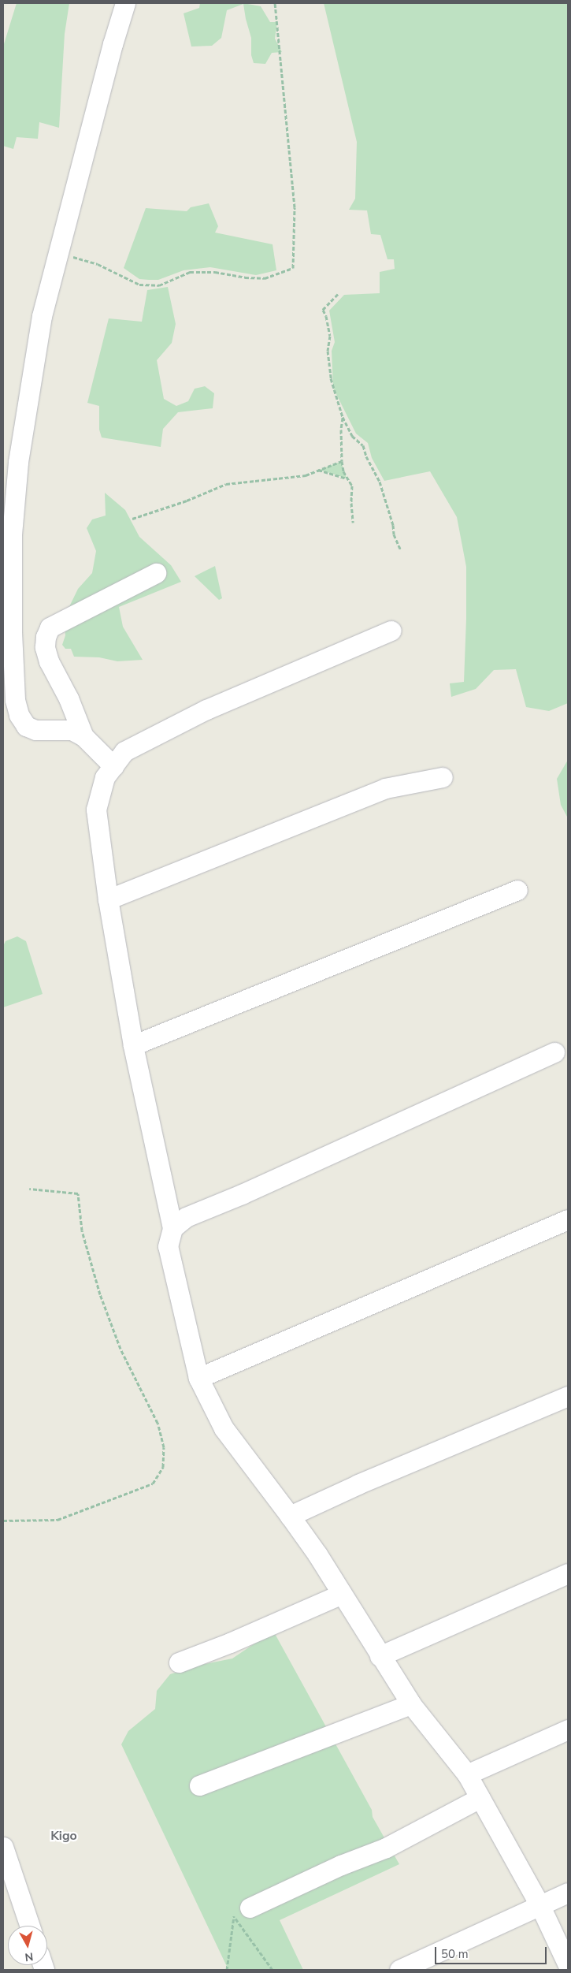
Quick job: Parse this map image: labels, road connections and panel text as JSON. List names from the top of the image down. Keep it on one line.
{"districts":["Kigo"],"scale_bar":"50 m","north":"bottom"}
